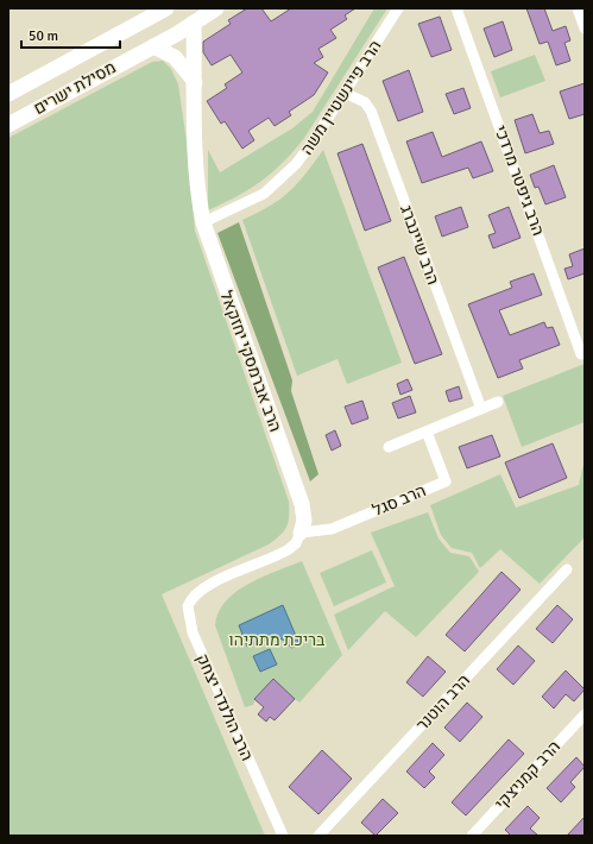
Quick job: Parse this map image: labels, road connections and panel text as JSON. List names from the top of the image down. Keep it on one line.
{"streets":{"street":["מסילת ישרים","הרב פיינשטיין משה","הרב גיפטר מרדכי","הרב שיינברג","הרב אברמסקי יחזקאל","הרב סגל","הרב הוטנר","הרב הולנדר יצחק","הרב קמניצקי"]},"crossings":[["מסילת ישרים","הרב אברמסקי יחזקאל"],["הרב פיינשטיין משה","הרב שיינברג"],["הרב פיינשטיין משה","הרב אברמסקי יחזקאל"],["הרב אברמסקי יחזקאל","הרב סגל"],["הרב אברמסקי יחזקאל","הרב הולנדר יצחק"],["הרב סגל","הרב הולנדר יצחק"]],"parks":["בריכת מתתיהו"],"scale_bar":"50 m"}
